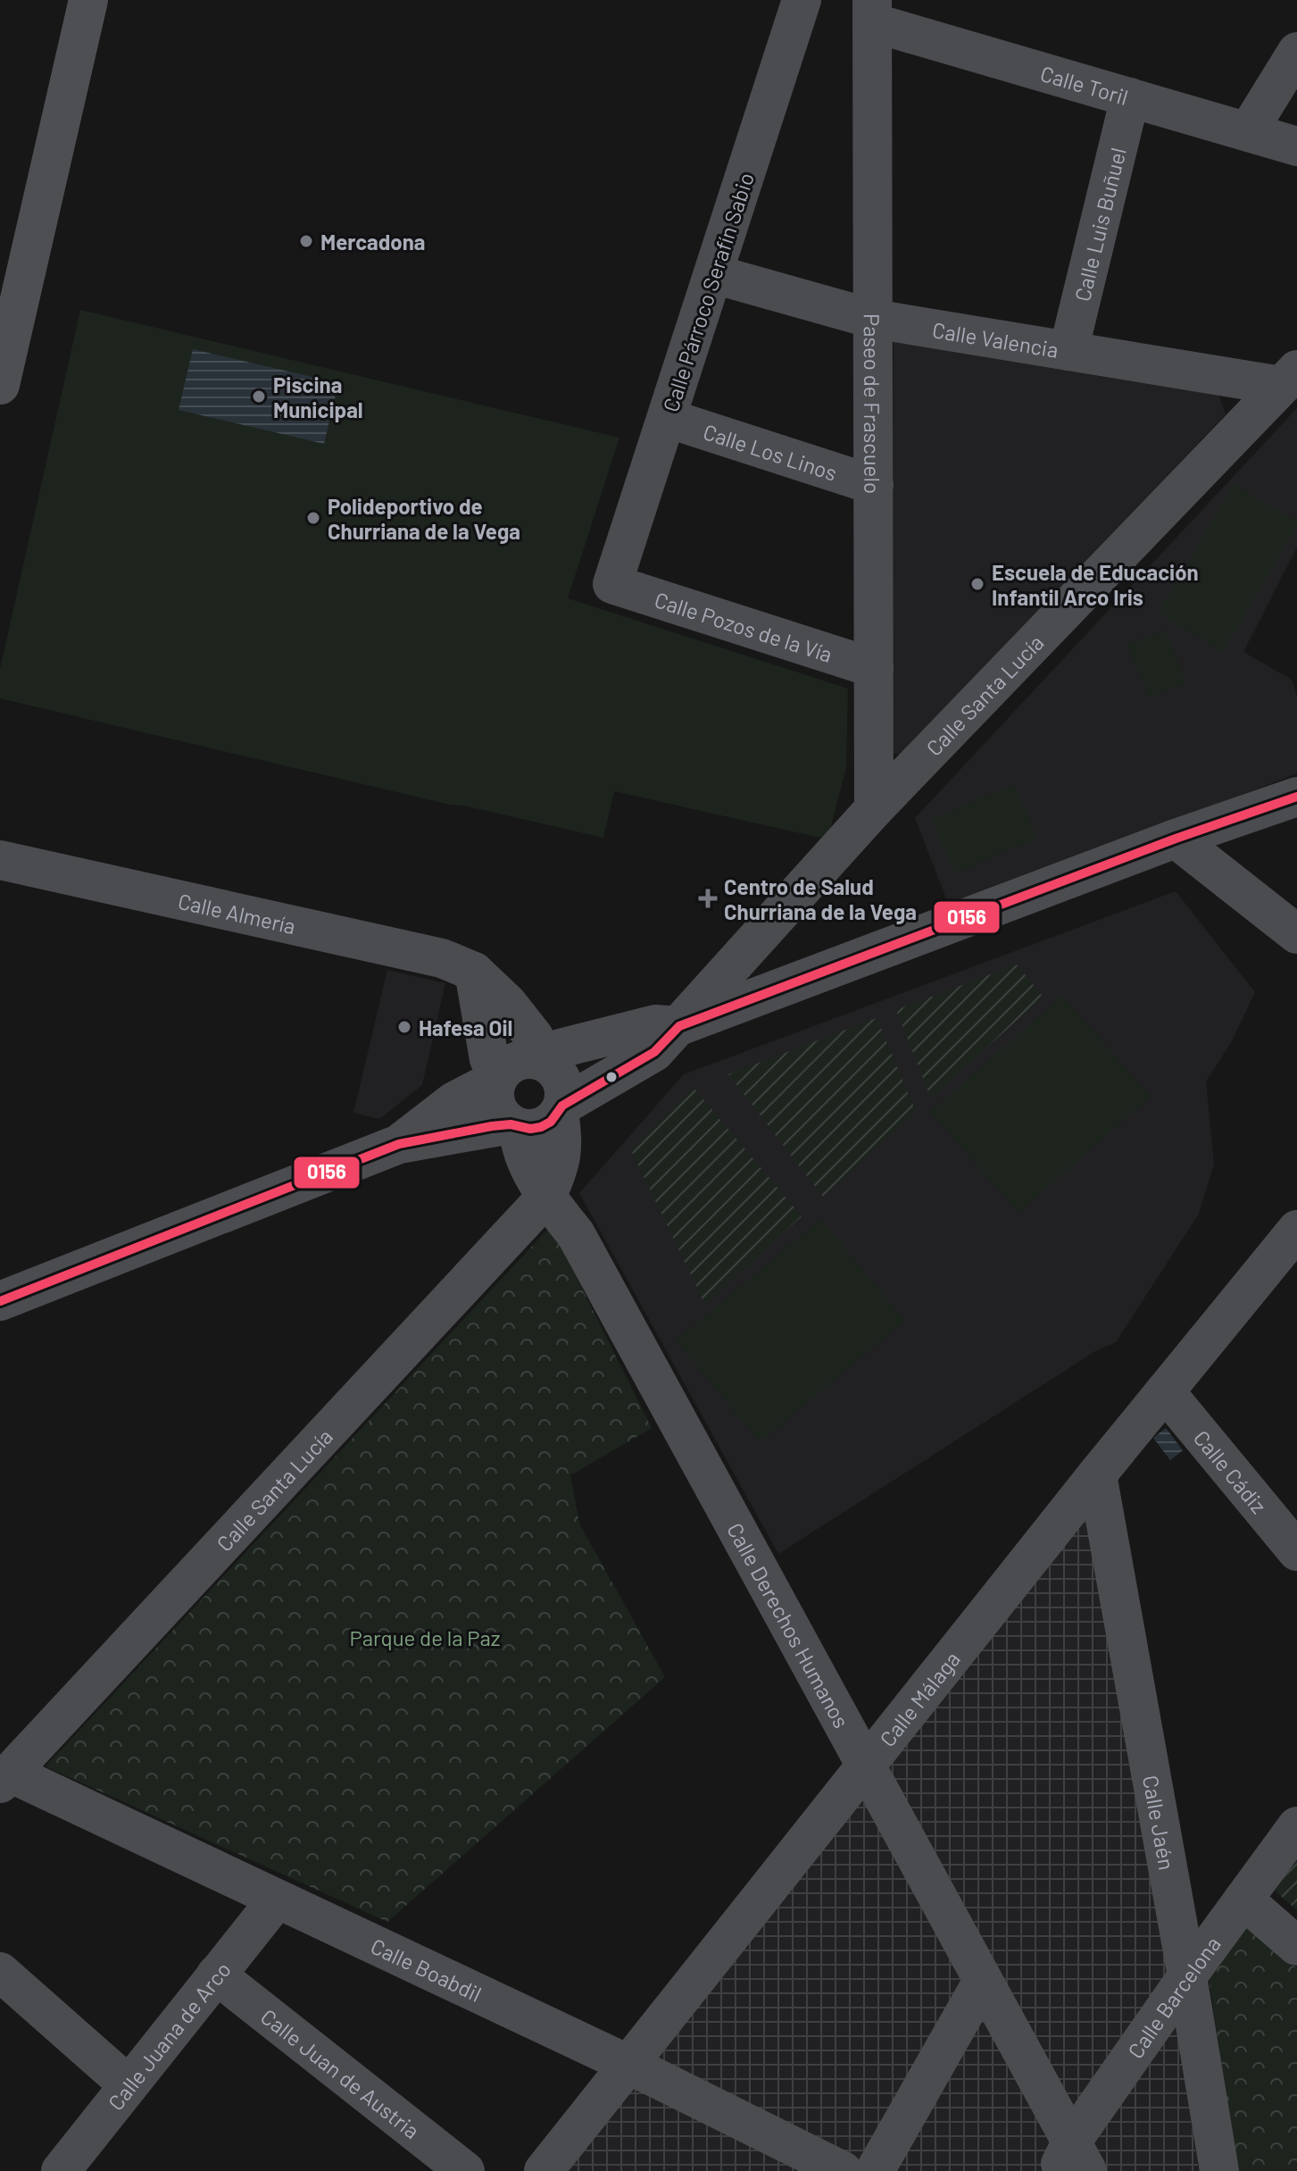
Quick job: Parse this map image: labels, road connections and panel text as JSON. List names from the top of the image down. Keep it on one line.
{"streets":{"street":["Calle Toril","Calle Luis Buñuel","Calle Párroco Serafín Sabio","Calle Valencia","Paseo de Frascuelo","Calle Los Linos","Calle Pozos de la Vía","Calle Santa Lucía","Calle Almería","Calle Cádiz","Calle Derechos Humanos","Calle Málaga","Calle Jaén","Calle Boabdil","Calle Barcelona","Calle Juana de Arco","Calle Juan de Austria"]},"crossings":[["Calle Toril","Calle Luis Buñuel"],["Calle Toril","Paseo de Frascuelo"],["Calle Luis Buñuel","Calle Valencia"],["Calle Párroco Serafín Sabio","Calle Valencia"],["Calle Párroco Serafín Sabio","Calle Los Linos"],["Calle Párroco Serafín Sabio","Calle Pozos de la Vía"],["Calle Valencia","Paseo de Frascuelo"],["Calle Valencia","Calle Santa Lucía"],["Paseo de Frascuelo","Calle Los Linos"],["Paseo de Frascuelo","Calle Pozos de la Vía"],["Paseo de Frascuelo","Calle Santa Lucía"],["Calle Santa Lucía","Calle Almería"],["Calle Santa Lucía","Calle Derechos Humanos"],["Calle Santa Lucía","Calle Boabdil"],["Calle Almería","Calle Derechos Humanos"],["Calle Cádiz","Calle Málaga"],["Calle Derechos Humanos","Calle Málaga"],["Calle Derechos Humanos","Calle Barcelona"],["Calle Málaga","Calle Jaén"],["Calle Málaga","Calle Boabdil"],["Calle Jaén","Calle Barcelona"],["Calle Boabdil","Calle Juana de Arco"],["Calle Juana de Arco","Calle Juan de Austria"]],"parks":["Parque de la Paz"],"places":{"other":["Mercadona","Piscina Municipal","Polideportivo de Churriana de la Vega","Escuela de Educación Infantil Arco Iris","Hafesa Oil"],"health":["Centro de Salud Churriana de la Vega"]},"lines":["transit line 0156"]}
